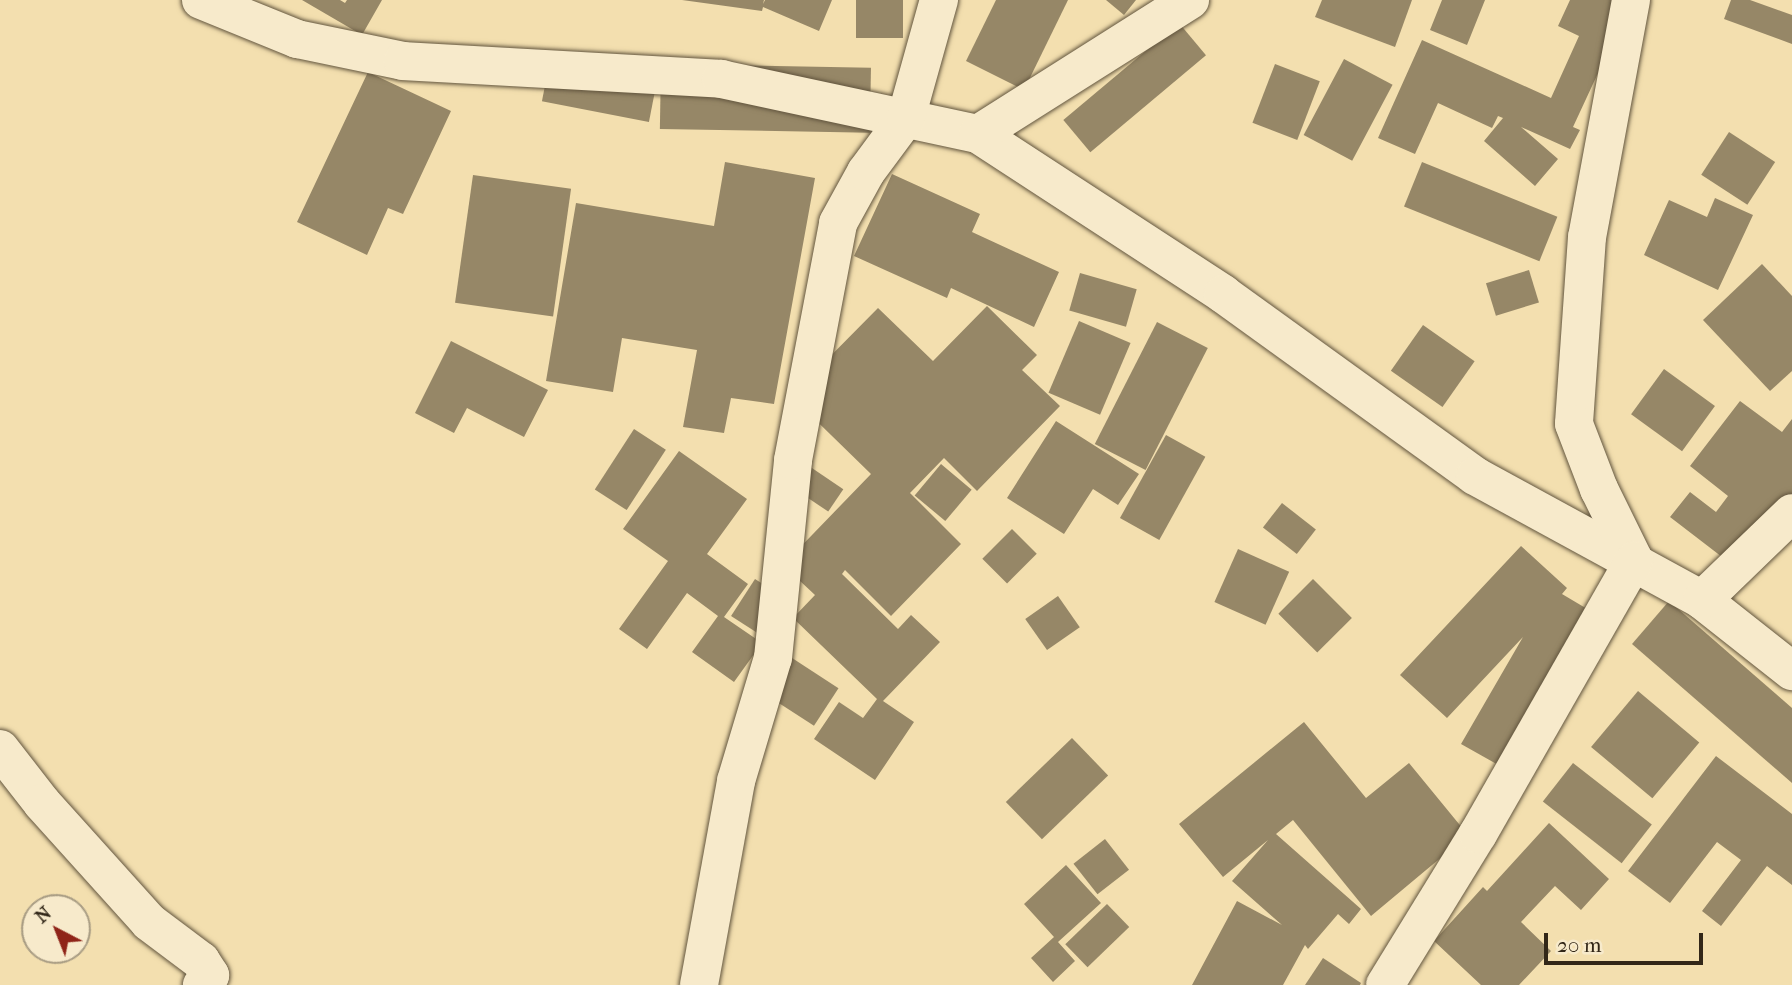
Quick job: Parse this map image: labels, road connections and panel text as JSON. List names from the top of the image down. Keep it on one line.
{"scale_bar":"20 m","north":"top left"}
